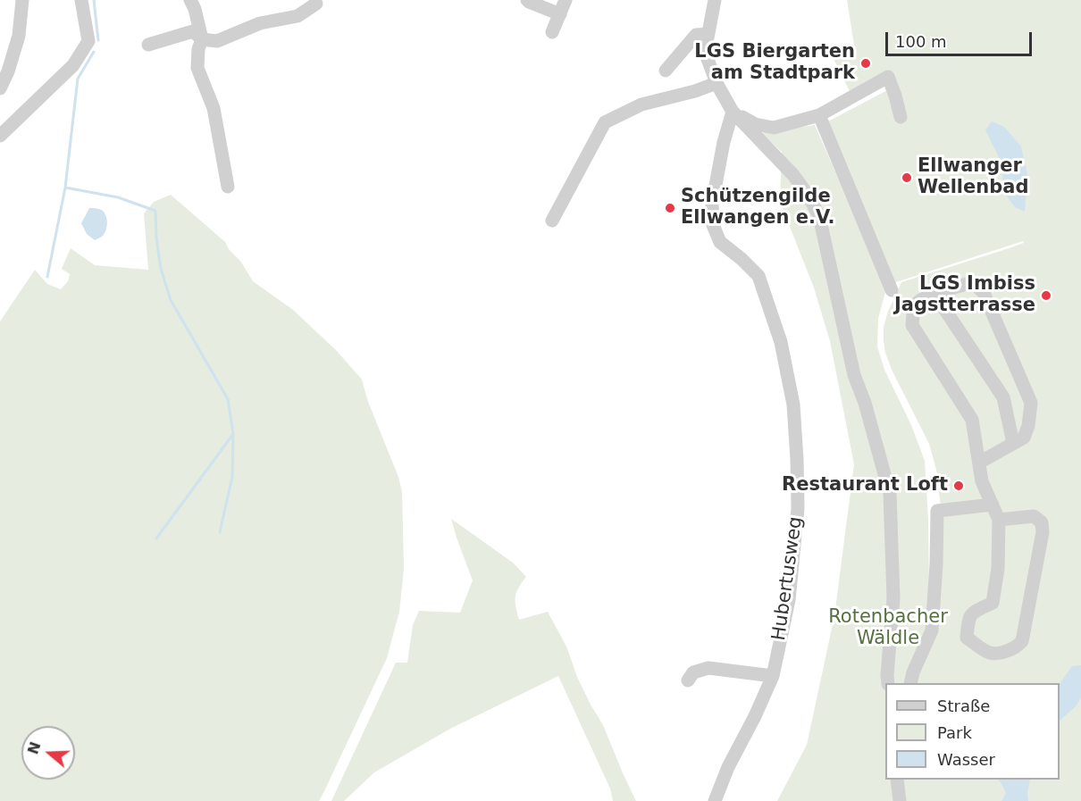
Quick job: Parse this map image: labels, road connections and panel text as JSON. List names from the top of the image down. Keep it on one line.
{"streets":{"street":["Hubertusweg"]},"parks":["Rotenbacher Wäldle"],"places":["LGS Biergarten am Stadtpark","Ellwanger Wellenbad","Schützengilde Ellwangen e.V.","LGS Imbiss Jagstterrasse","Restaurant Loft"],"legend":["Straße","Park","Wasser"],"scale_bar":"100 m","north":"left"}
